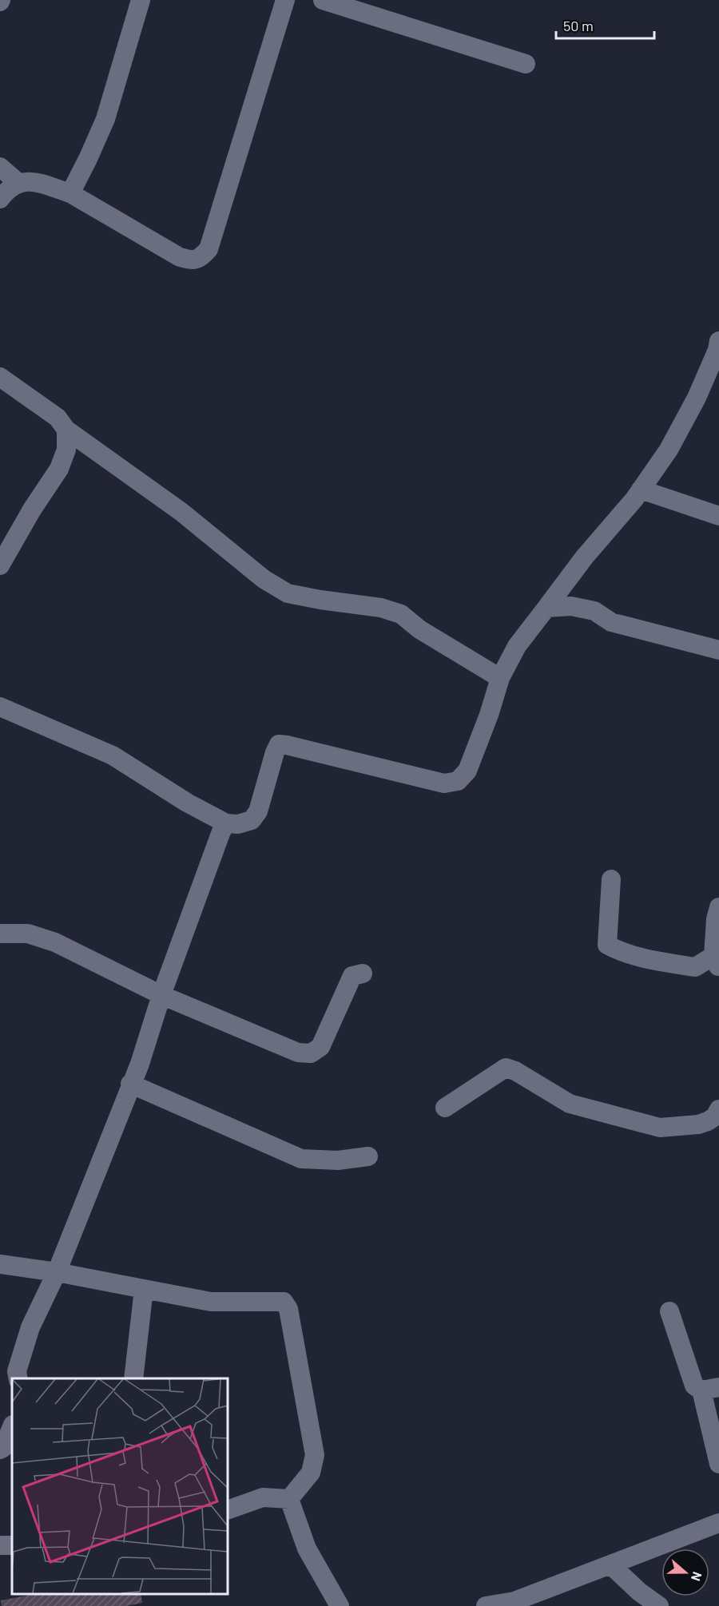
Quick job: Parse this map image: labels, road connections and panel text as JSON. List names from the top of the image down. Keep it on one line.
{"scale_bar":"50 m","north":"right"}
